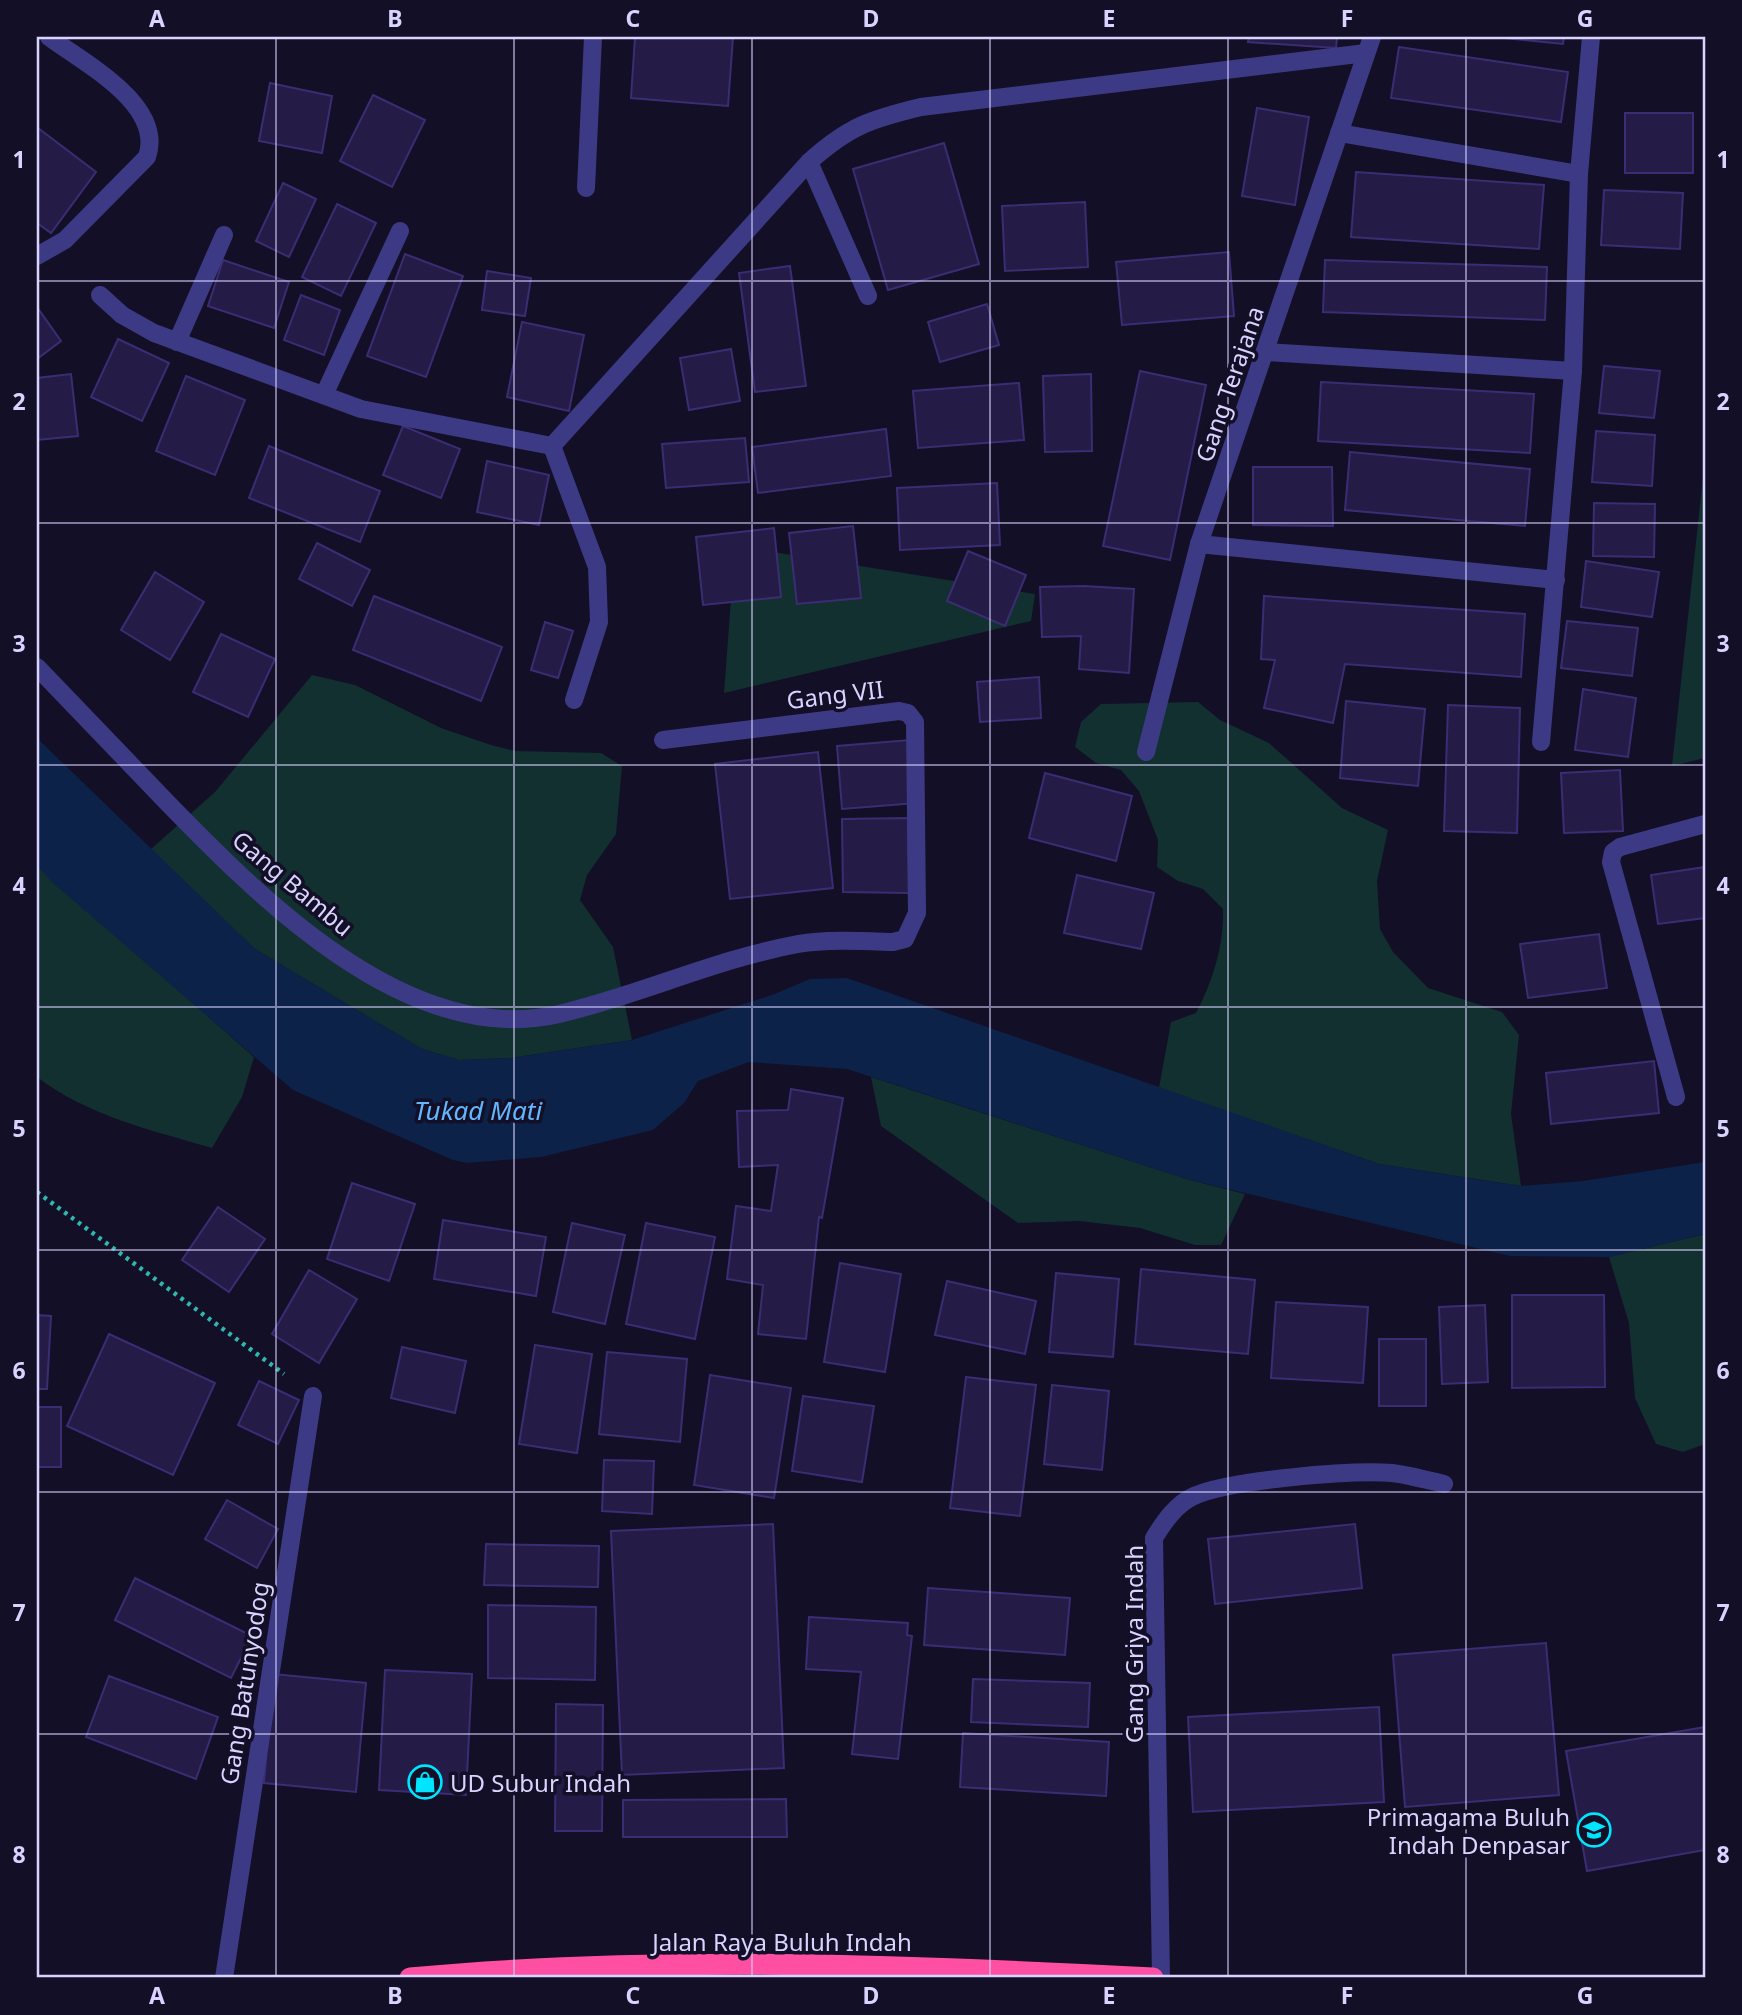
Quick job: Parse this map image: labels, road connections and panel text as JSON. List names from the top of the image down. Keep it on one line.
{"streets":{"highway":["Jalan Raya Buluh Indah"],"street":["Gang Terajana","Gang VII","Gang Bambu","Gang Griya Indah","Gang Batunyodog"]},"crossings":[["Gang VII","Gang Bambu"]],"water":["Tukad Mati"],"places":{"shop":["UD Subur Indah"],"school or university":["Primagama Buluh Indah Denpasar"]},"grid":{"columns":["A","B","C","D","E","F","G"],"rows":["1","2","3","4","5","6","7","8"]}}
